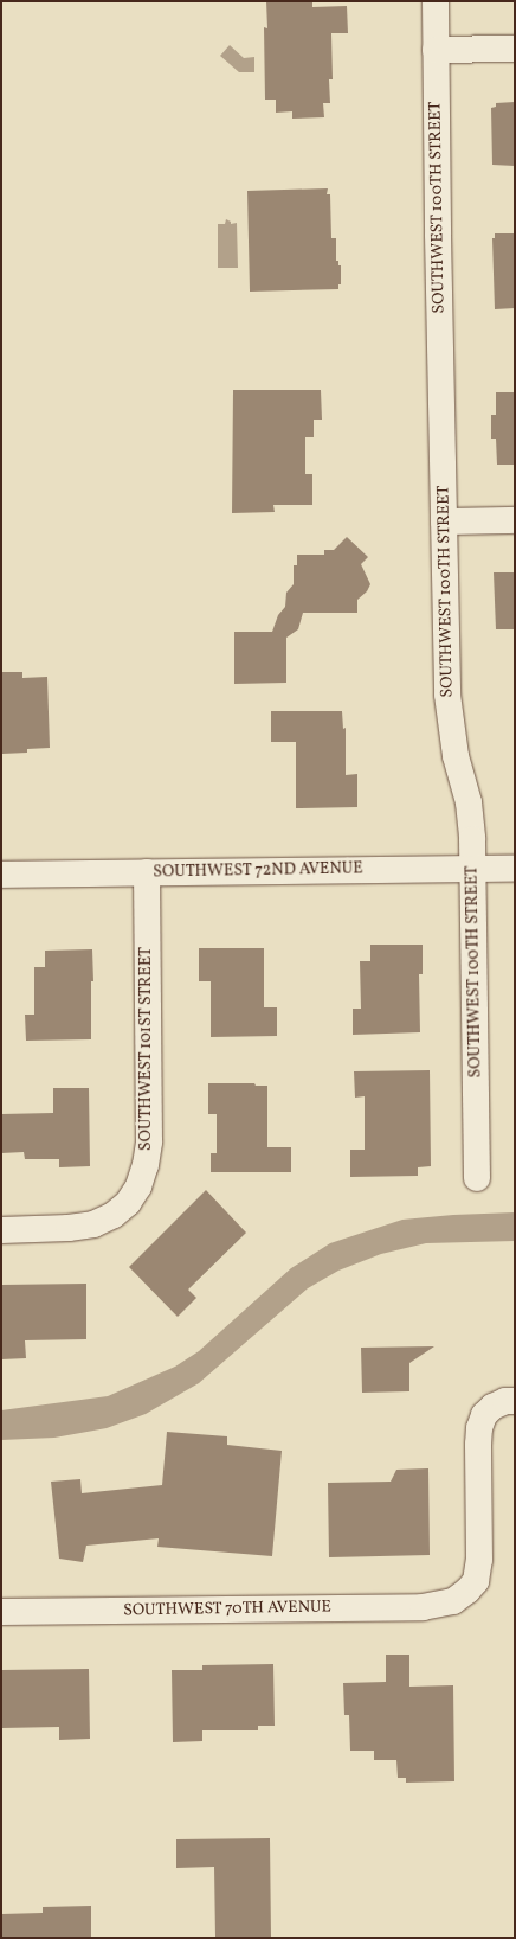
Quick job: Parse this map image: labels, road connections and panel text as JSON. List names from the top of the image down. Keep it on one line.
{"streets":{"street":["SOUTHWEST 100TH STREET","SOUTHWEST 72ND AVENUE","SOUTHWEST 101ST STREET","SOUTHWEST 70TH AVENUE"]},"crossings":[["SOUTHWEST 100TH STREET","SOUTHWEST 72ND AVENUE"],["SOUTHWEST 72ND AVENUE","SOUTHWEST 101ST STREET"]]}
